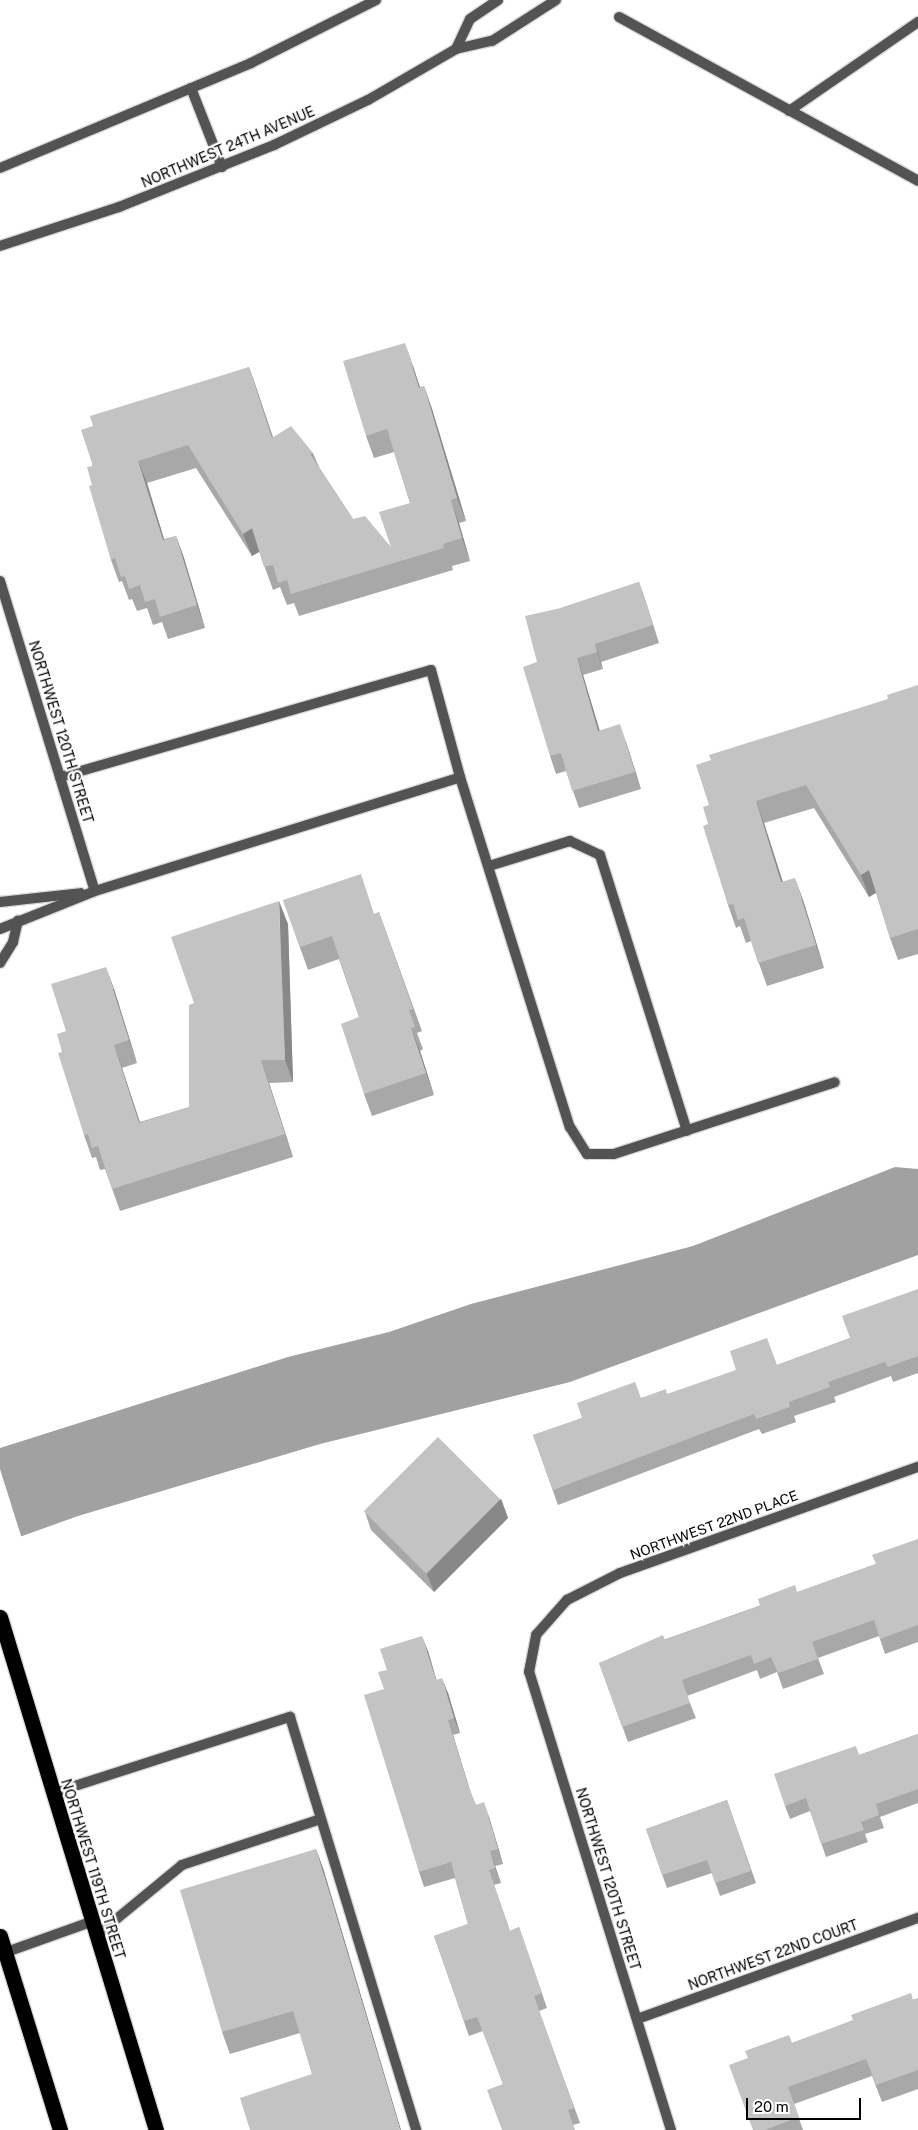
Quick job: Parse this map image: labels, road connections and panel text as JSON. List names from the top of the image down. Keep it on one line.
{"streets":{"highway":["NORTHWEST 119TH STREET"],"street":["NORTHWEST 24TH AVENUE","NORTHWEST 120TH STREET","NORTHWEST 22ND PLACE","NORTHWEST 22ND COURT"]},"crossings":[["NORTHWEST 120TH STREET","NORTHWEST 22ND PLACE"],["NORTHWEST 120TH STREET","NORTHWEST 22ND COURT"]],"scale_bar":"20 m"}
